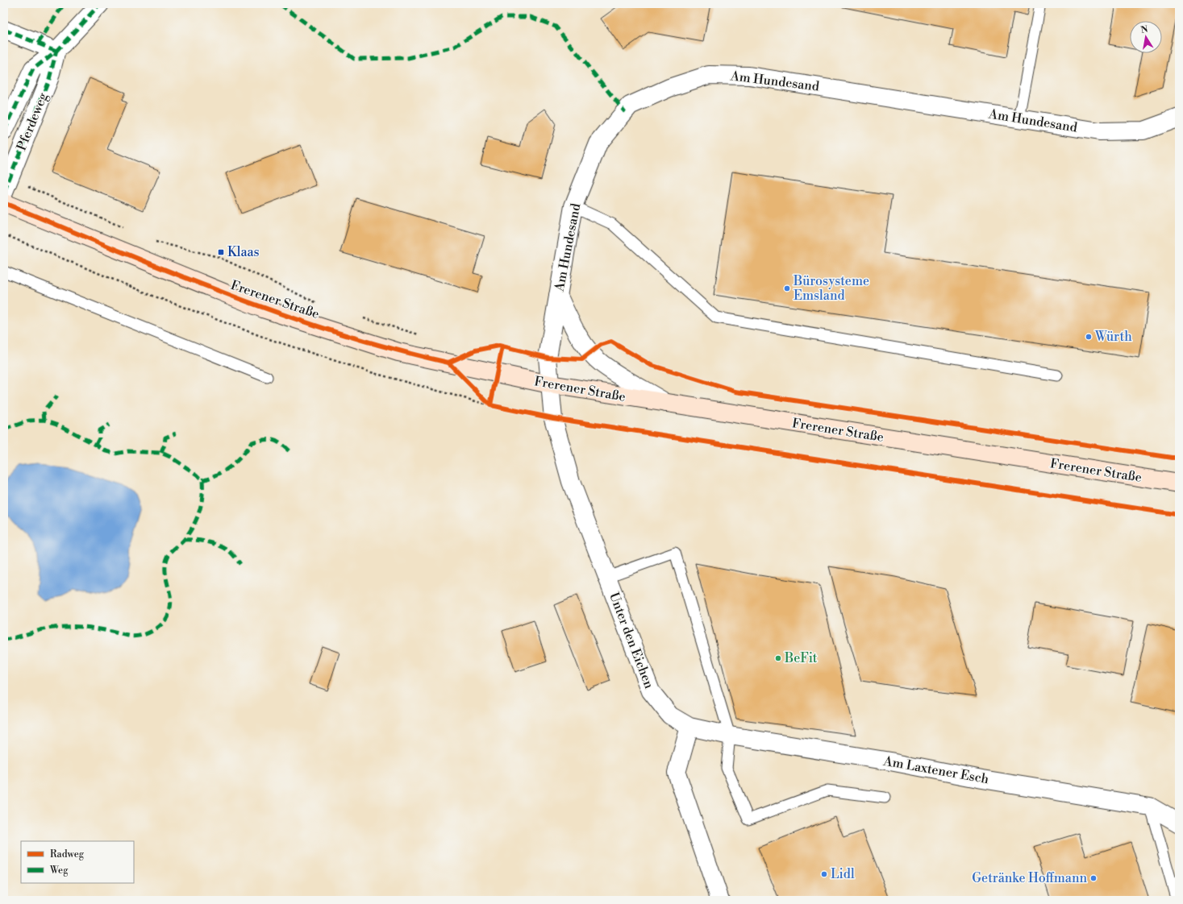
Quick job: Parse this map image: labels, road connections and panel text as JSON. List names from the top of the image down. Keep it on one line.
{"streets":{"main road":["Frerener Straße"],"street":["Am Hundesand","Pferdeweg","Unter den Eichen","Am Laxtener Esch"]},"crossings":[["Am Hundesand","Frerener Straße"],["Am Hundesand","Unter den Eichen"],["Frerener Straße","Unter den Eichen"],["Unter den Eichen","Am Laxtener Esch"]],"places":{"transit":["Klaas"],"other":["Bürosysteme Emsland","Würth","BeFit","Lidl","Getränke Hoffmann"]},"legend":["Radweg","Weg"],"north":"top"}
